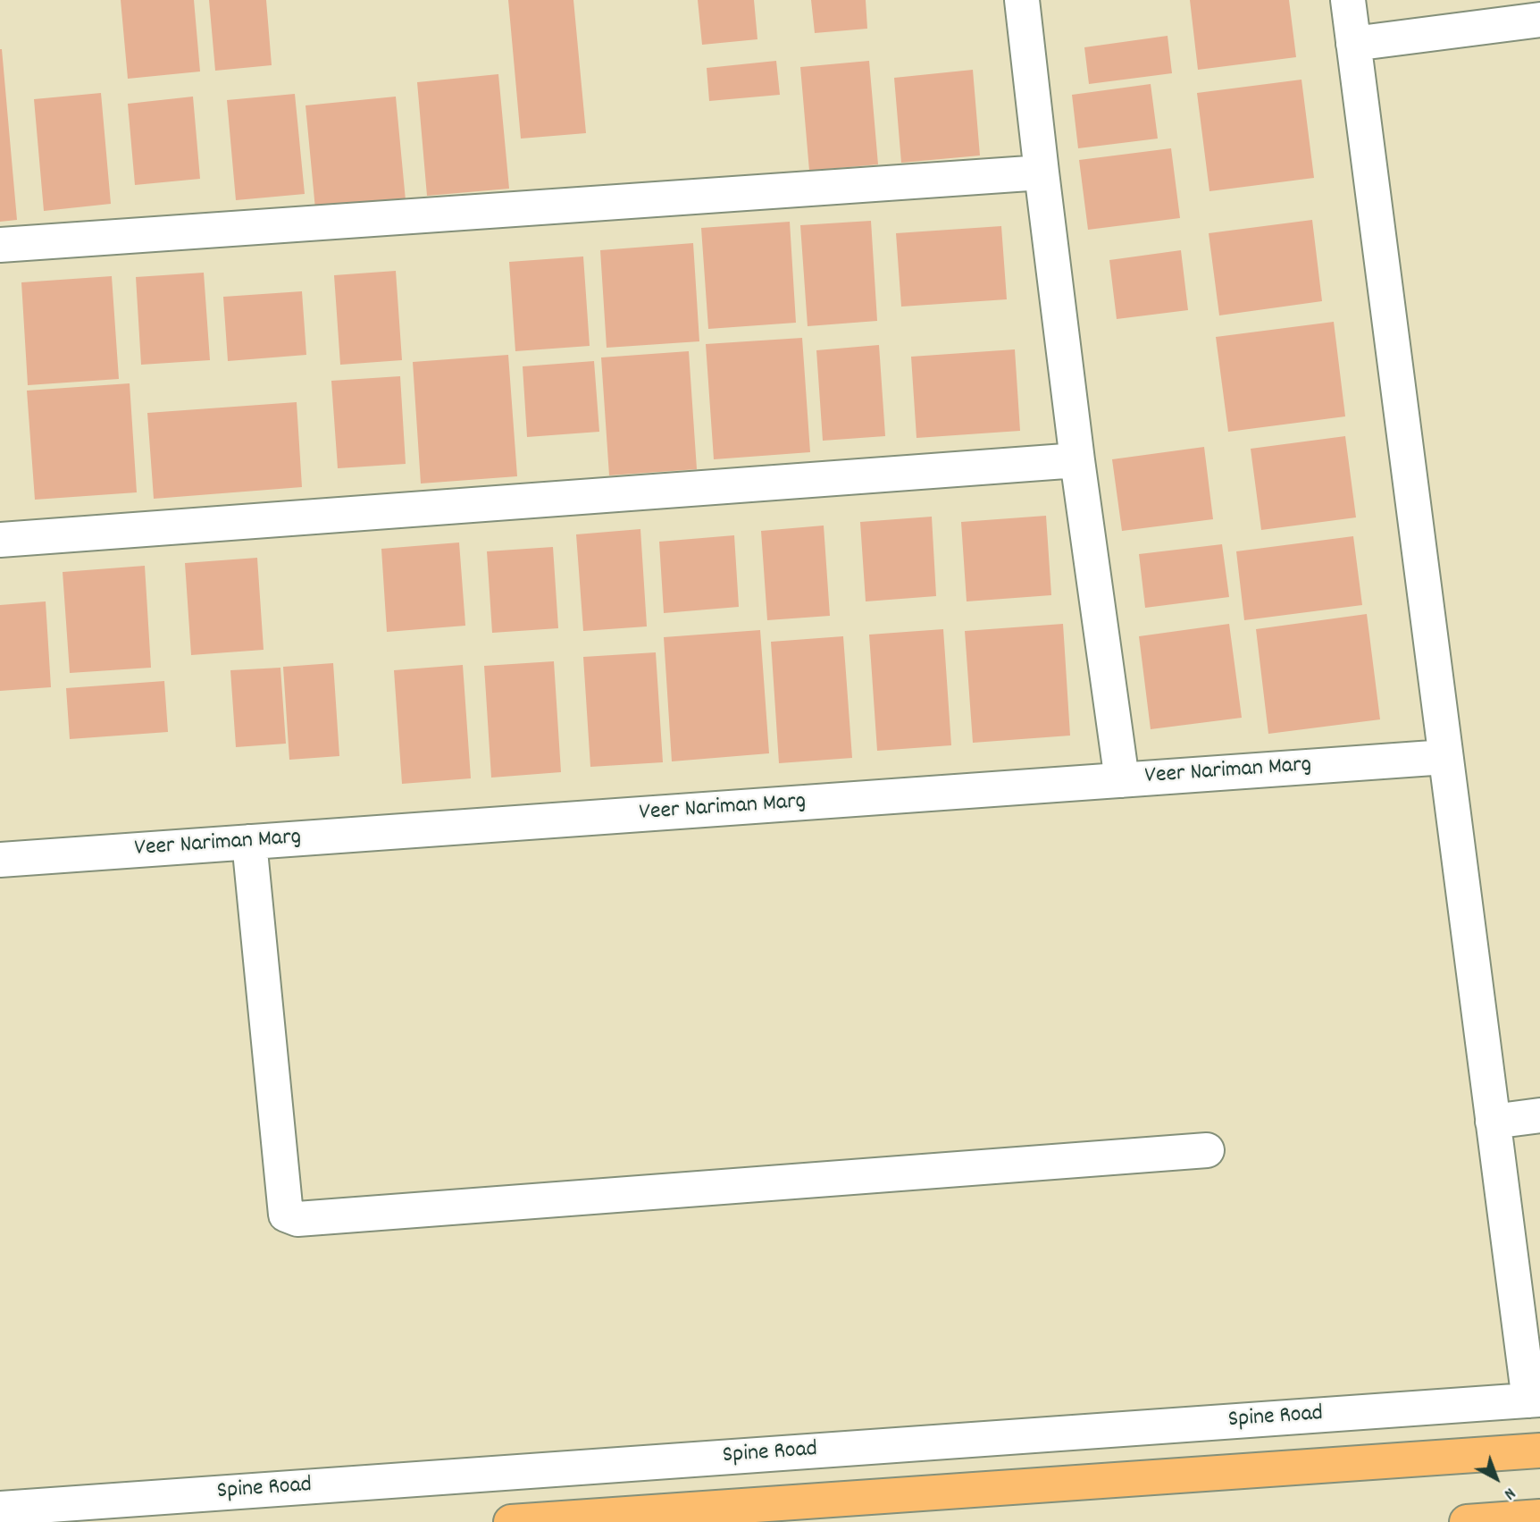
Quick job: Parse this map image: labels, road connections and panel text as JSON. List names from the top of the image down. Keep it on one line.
{"streets":{"street":["Veer Nariman Marg","Spine Road"]},"north":"bottom right"}
